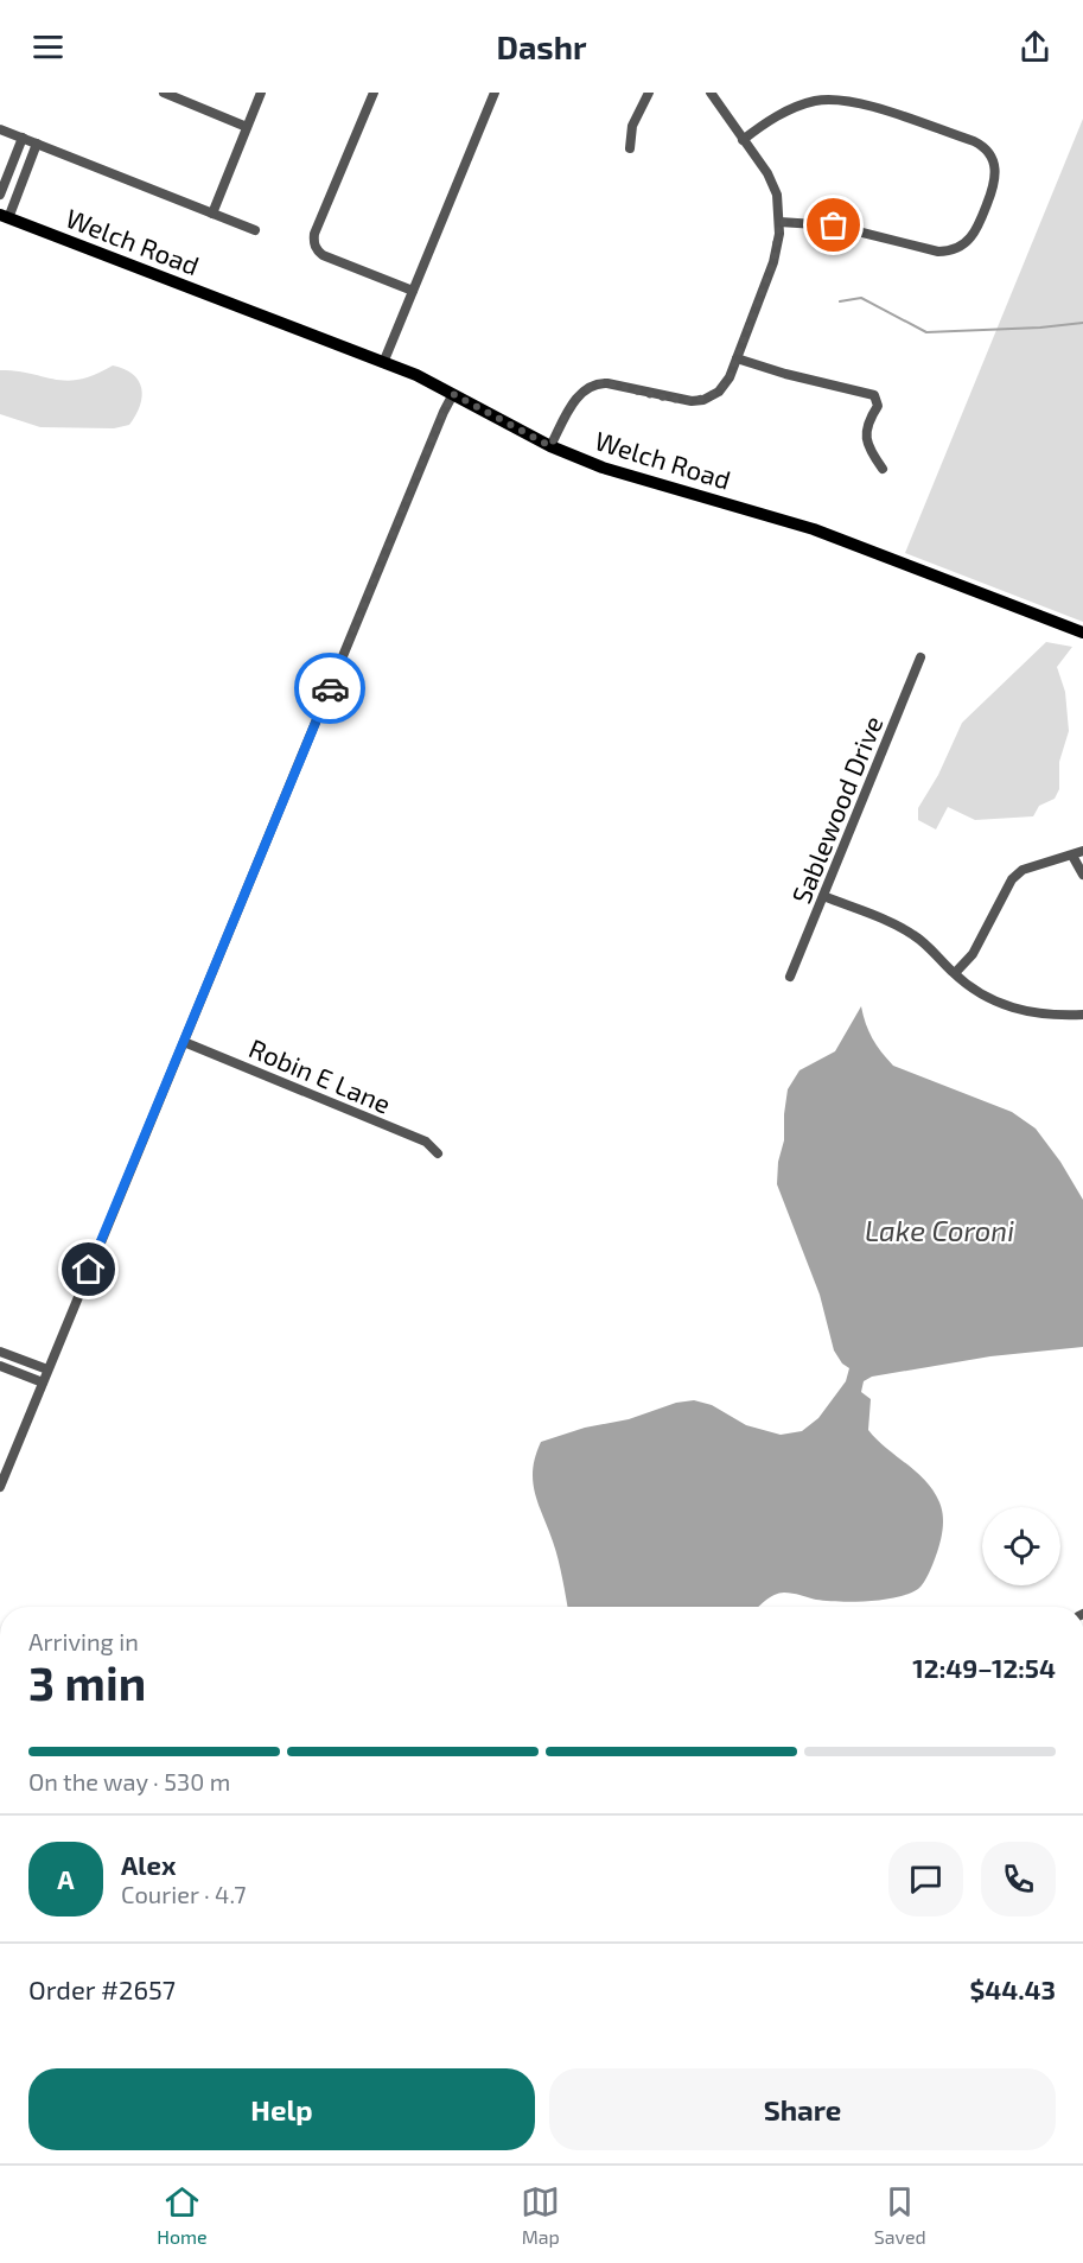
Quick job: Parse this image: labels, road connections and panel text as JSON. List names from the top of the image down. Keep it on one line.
{"streets":{"main road":["Welch Road"],"street":["Sablewood Drive","Robin E Lane"]},"water":["Lake Coroni"],"page":{"header":"Dashr","heading":["3 min","Arriving in","12:49–12:54"],"panel":["Alex","Courier · 4.7","Order #2657","$44.43"],"bar":"On the way · 530 m","round":"A","buttons":["Help","Share"],"tabs":["Home","Map","Saved"]}}
